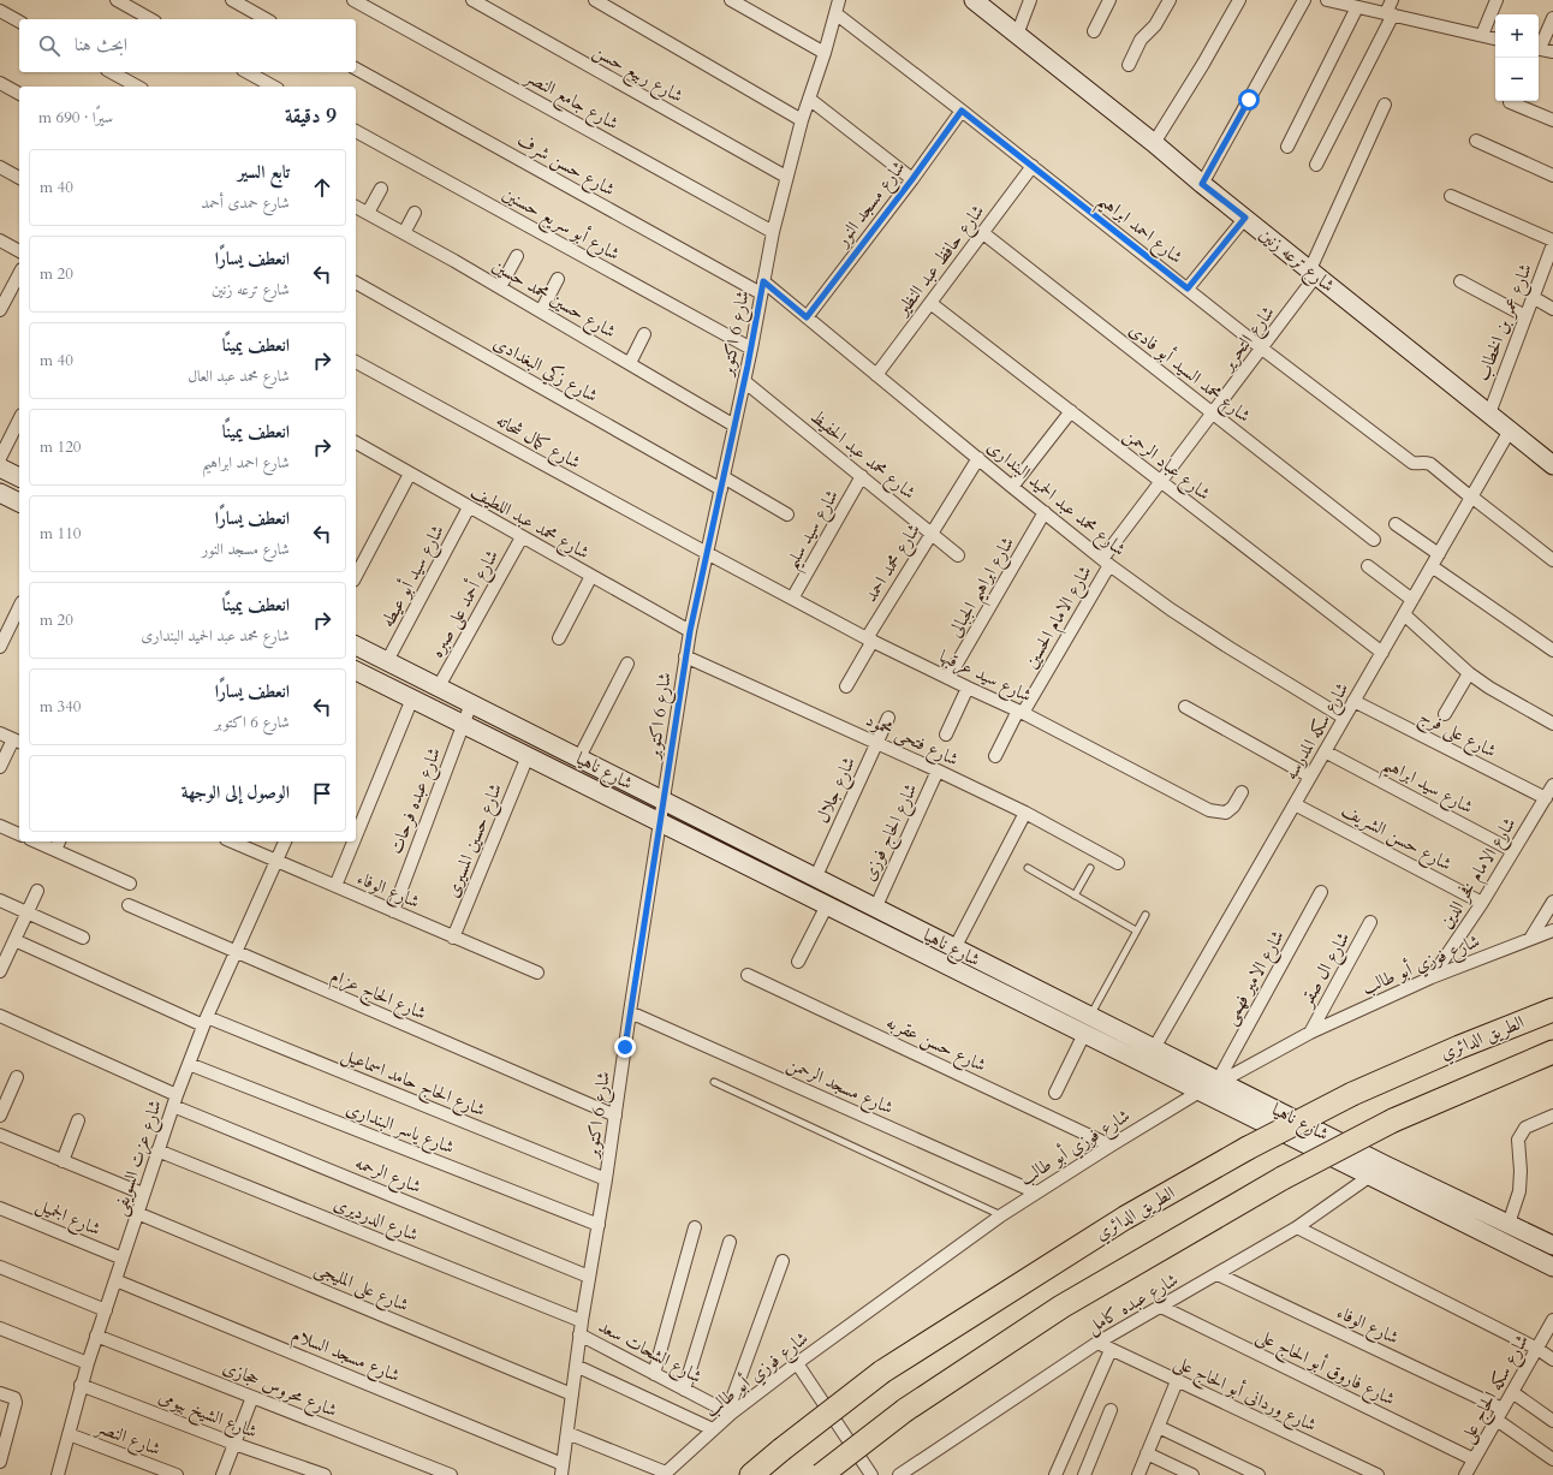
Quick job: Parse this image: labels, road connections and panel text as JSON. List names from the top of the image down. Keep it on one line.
{"streets":{"highway":["الطريق الدائري"],"main road":["شارع ترعه زنين","شارع ناهيا"],"street":["شارع ربيع حسن","شارع جامع النصر","شارع حسن شرف","شارع مسجد النور","شارع أبو سريع حسنين","شارع احمد ابراهيم","شارع حافظ عبد النظير","شارع حسين محمد حسين","شارع عمر بن الخطاب","شارع 6 اكتوبر","شارع التحرير","شارع زكي البغدادى","شارع محمد السيد أبو فادى","شارع كمال شحاته","شارع محمد عبد الحفيظ","شارع عباد الرحمن","شارع محمد عبد الحميد البندارى","شارع محمد عبد اللطيف","شارع سيد سليم","شارع محمد احمد","شارع سيد أبو عيطه","شارع ابراهيم الجبالى","شارع أحمد على صبره","شارع الامام الحسين","شارع سيد عرقبها","شارع سكه المدرسه","شارع على فرج","شارع فتحى محمود","شارع سيد ابراهيم","شارع جلال","شارع عبده فرحات","شارع الحاج فوزى","شارع حسن الشريف","شارع حسين المسيرى","شارع الامام فخر الدين","شارع الوفاء","شارع فوزي أبو طالب","شارع ال صقر","شارع الامير فهمى","شارع الحاج عزام","شارع حسن عقربه","شارع الحاج حامد اسماعيل","شارع مسجد الرحمن","شارع ياسر البندارى","شارع عزت السويفى","شارع الرحمه","شارع الجميل","شارع الدرديرى","شارع على المليجى","شارع عبده كامل","شارع الشحات سعد","شارع مسجد السلام","شارع فاروق أبو الحاج على","شارع محروس حجازى","شارع سكه الحاج على","شارع وردانى أبو الحاج على","شارع الشيخ بيومى","شارع النصر"]},"crossings":[["شارع ربيع حسن","شارع 6 اكتوبر"],["شارع جامع النصر","شارع 6 اكتوبر"],["شارع حسن شرف","شارع 6 اكتوبر"],["شارع حسن شرف","شارع محمد عبد الحميد البندارى"],["شارع مسجد النور","شارع احمد ابراهيم"],["شارع مسجد النور","شارع محمد عبد الحميد البندارى"],["شارع أبو سريع حسنين","شارع 6 اكتوبر"],["شارع احمد ابراهيم","شارع حافظ عبد النظير"],["شارع احمد ابراهيم","شارع 6 اكتوبر"],["شارع احمد ابراهيم","شارع التحرير"],["شارع احمد ابراهيم","شارع سكه المدرسه"],["شارع حافظ عبد النظير","شارع محمد السيد أبو فادى"],["شارع حافظ عبد النظير","شارع عباد الرحمن"],["شارع حافظ عبد النظير","شارع محمد عبد الحميد البندارى"],["شارع ترعه زنين","شارع عمر بن الخطاب"],["شارع ترعه زنين","شارع التحرير"],["شارع ترعه زنين","شارع سكه المدرسه"],["شارع حسين محمد حسين","شارع 6 اكتوبر"],["شارع 6 اكتوبر","شارع زكي البغدادى"],["شارع 6 اكتوبر","شارع كمال شحاته"],["شارع 6 اكتوبر","شارع محمد عبد الحفيظ"],["شارع 6 اكتوبر","شارع محمد عبد الحميد البندارى"],["شارع 6 اكتوبر","شارع محمد عبد اللطيف"],["شارع 6 اكتوبر","شارع سيد عرقبها"],["شارع 6 اكتوبر","شارع فتحى محمود"],["شارع 6 اكتوبر","شارع ناهيا"],["شارع 6 اكتوبر","شارع الحاج عزام"],["شارع 6 اكتوبر","شارع الحاج حامد اسماعيل"],["شارع 6 اكتوبر","شارع مسجد الرحمن"],["شارع 6 اكتوبر","شارع ياسر البندارى"],["شارع 6 اكتوبر","شارع الرحمه"],["شارع 6 اكتوبر","شارع الدرديرى"],["شارع 6 اكتوبر","شارع على المليجى"],["شارع 6 اكتوبر","شارع الشحات سعد"],["شارع 6 اكتوبر","شارع مسجد السلام"],["شارع التحرير","شارع محمد السيد أبو فادى"],["شارع التحرير","شارع عباد الرحمن"],["شارع التحرير","شارع محمد عبد الحميد البندارى"],["شارع التحرير","شارع الامام الحسين"],["شارع كمال شحاته","شارع سيد عرقبها"],["شارع محمد عبد الحفيظ","شارع سيد سليم"],["شارع محمد عبد الحفيظ","شارع محمد احمد"],["شارع عباد الرحمن","شارع سكه المدرسه"],["شارع محمد عبد الحميد البندارى","شارع محمد احمد"],["شارع محمد عبد الحميد البندارى","شارع ابراهيم الجبالى"],["شارع محمد عبد الحميد البندارى","شارع الامام الحسين"],["شارع محمد عبد الحميد البندارى","شارع سكه المدرسه"],["شارع محمد عبد اللطيف","شارع سيد أبو عيطه"],["شارع محمد عبد اللطيف","شارع أحمد على صبره"],["شارع سيد سليم","شارع سيد عرقبها"],["شارع محمد احمد","شارع سيد عرقبها"],["شارع سيد أبو عيطه","شارع ناهيا"],["شارع ابراهيم الجبالى","شارع سيد عرقبها"],["شارع أحمد على صبره","شارع ناهيا"],["شارع الامام الحسين","شارع سيد عرقبها"],["شارع سكه المدرسه","شارع على فرج"],["شارع سكه المدرسه","شارع ناهيا"],["شارع سكه المدرسه","شارع سيد ابراهيم"],["شارع سكه المدرسه","شارع حسن الشريف"],["شارع على فرج","شارع الامام فخر الدين"],["شارع فتحى محمود","شارع جلال"],["شارع فتحى محمود","شارع الحاج فوزى"],["شارع ناهيا","شارع جلال"],["شارع ناهيا","شارع عبده فرحات"],["شارع ناهيا","شارع الحاج فوزى"],["شارع ناهيا","شارع حسين المسيرى"],["شارع ناهيا","شارع فوزي أبو طالب"],["شارع ناهيا","شارع الامير فهمى"],["شارع ناهيا","شارع عبده كامل"],["شارع سيد ابراهيم","شارع الامام فخر الدين"],["شارع عبده فرحات","شارع الوفاء"],["شارع حسن الشريف","شارع الامام فخر الدين"],["شارع حسين المسيرى","شارع الوفاء"],["شارع الامام فخر الدين","شارع فوزي أبو طالب"],["شارع الوفاء","شارع عزت السويفى"],["شارع الوفاء","شارع عبده كامل"],["شارع الوفاء","شارع سكه الحاج على"],["شارع فوزي أبو طالب","شارع ال صقر"],["شارع فوزي أبو طالب","شارع الامير فهمى"],["شارع فوزي أبو طالب","شارع حسن عقربه"],["شارع فوزي أبو طالب","شارع مسجد الرحمن"],["شارع فوزي أبو طالب","شارع الشحات سعد"],["شارع الحاج عزام","شارع عزت السويفى"],["شارع الحاج حامد اسماعيل","شارع عزت السويفى"],["شارع ياسر البندارى","شارع عزت السويفى"],["شارع عزت السويفى","شارع الرحمه"],["شارع عزت السويفى","شارع الجميل"],["شارع عزت السويفى","شارع الدرديرى"],["شارع عزت السويفى","شارع على المليجى"],["شارع عزت السويفى","شارع مسجد السلام"],["شارع عزت السويفى","شارع محروس حجازى"],["شارع عزت السويفى","شارع الشيخ بيومى"],["شارع عزت السويفى","شارع النصر"],["شارع عبده كامل","شارع فاروق أبو الحاج على"],["شارع عبده كامل","شارع وردانى أبو الحاج على"],["شارع فاروق أبو الحاج على","شارع سكه الحاج على"]],"page":{"map_buttons":["+","−"],"search":"ابحث هنا","heading":["9 دقيقة","سيرًا · 690 m"],"list":[["تابع السير","شارع حمدى أحمد","40 m"],["انعطف يسارًا","شارع ترعه زنين","20 m"],["انعطف يمينًا","شارع محمد عبد العال","40 m"],["انعطف يمينًا","شارع احمد ابراهيم","120 m"],["انعطف يسارًا","شارع مسجد النور","110 m"],["انعطف يمينًا","شارع محمد عبد الحميد البندارى","20 m"],["انعطف يسارًا","شارع 6 اكتوبر","340 m"],"الوصول إلى الوجهة"]}}
